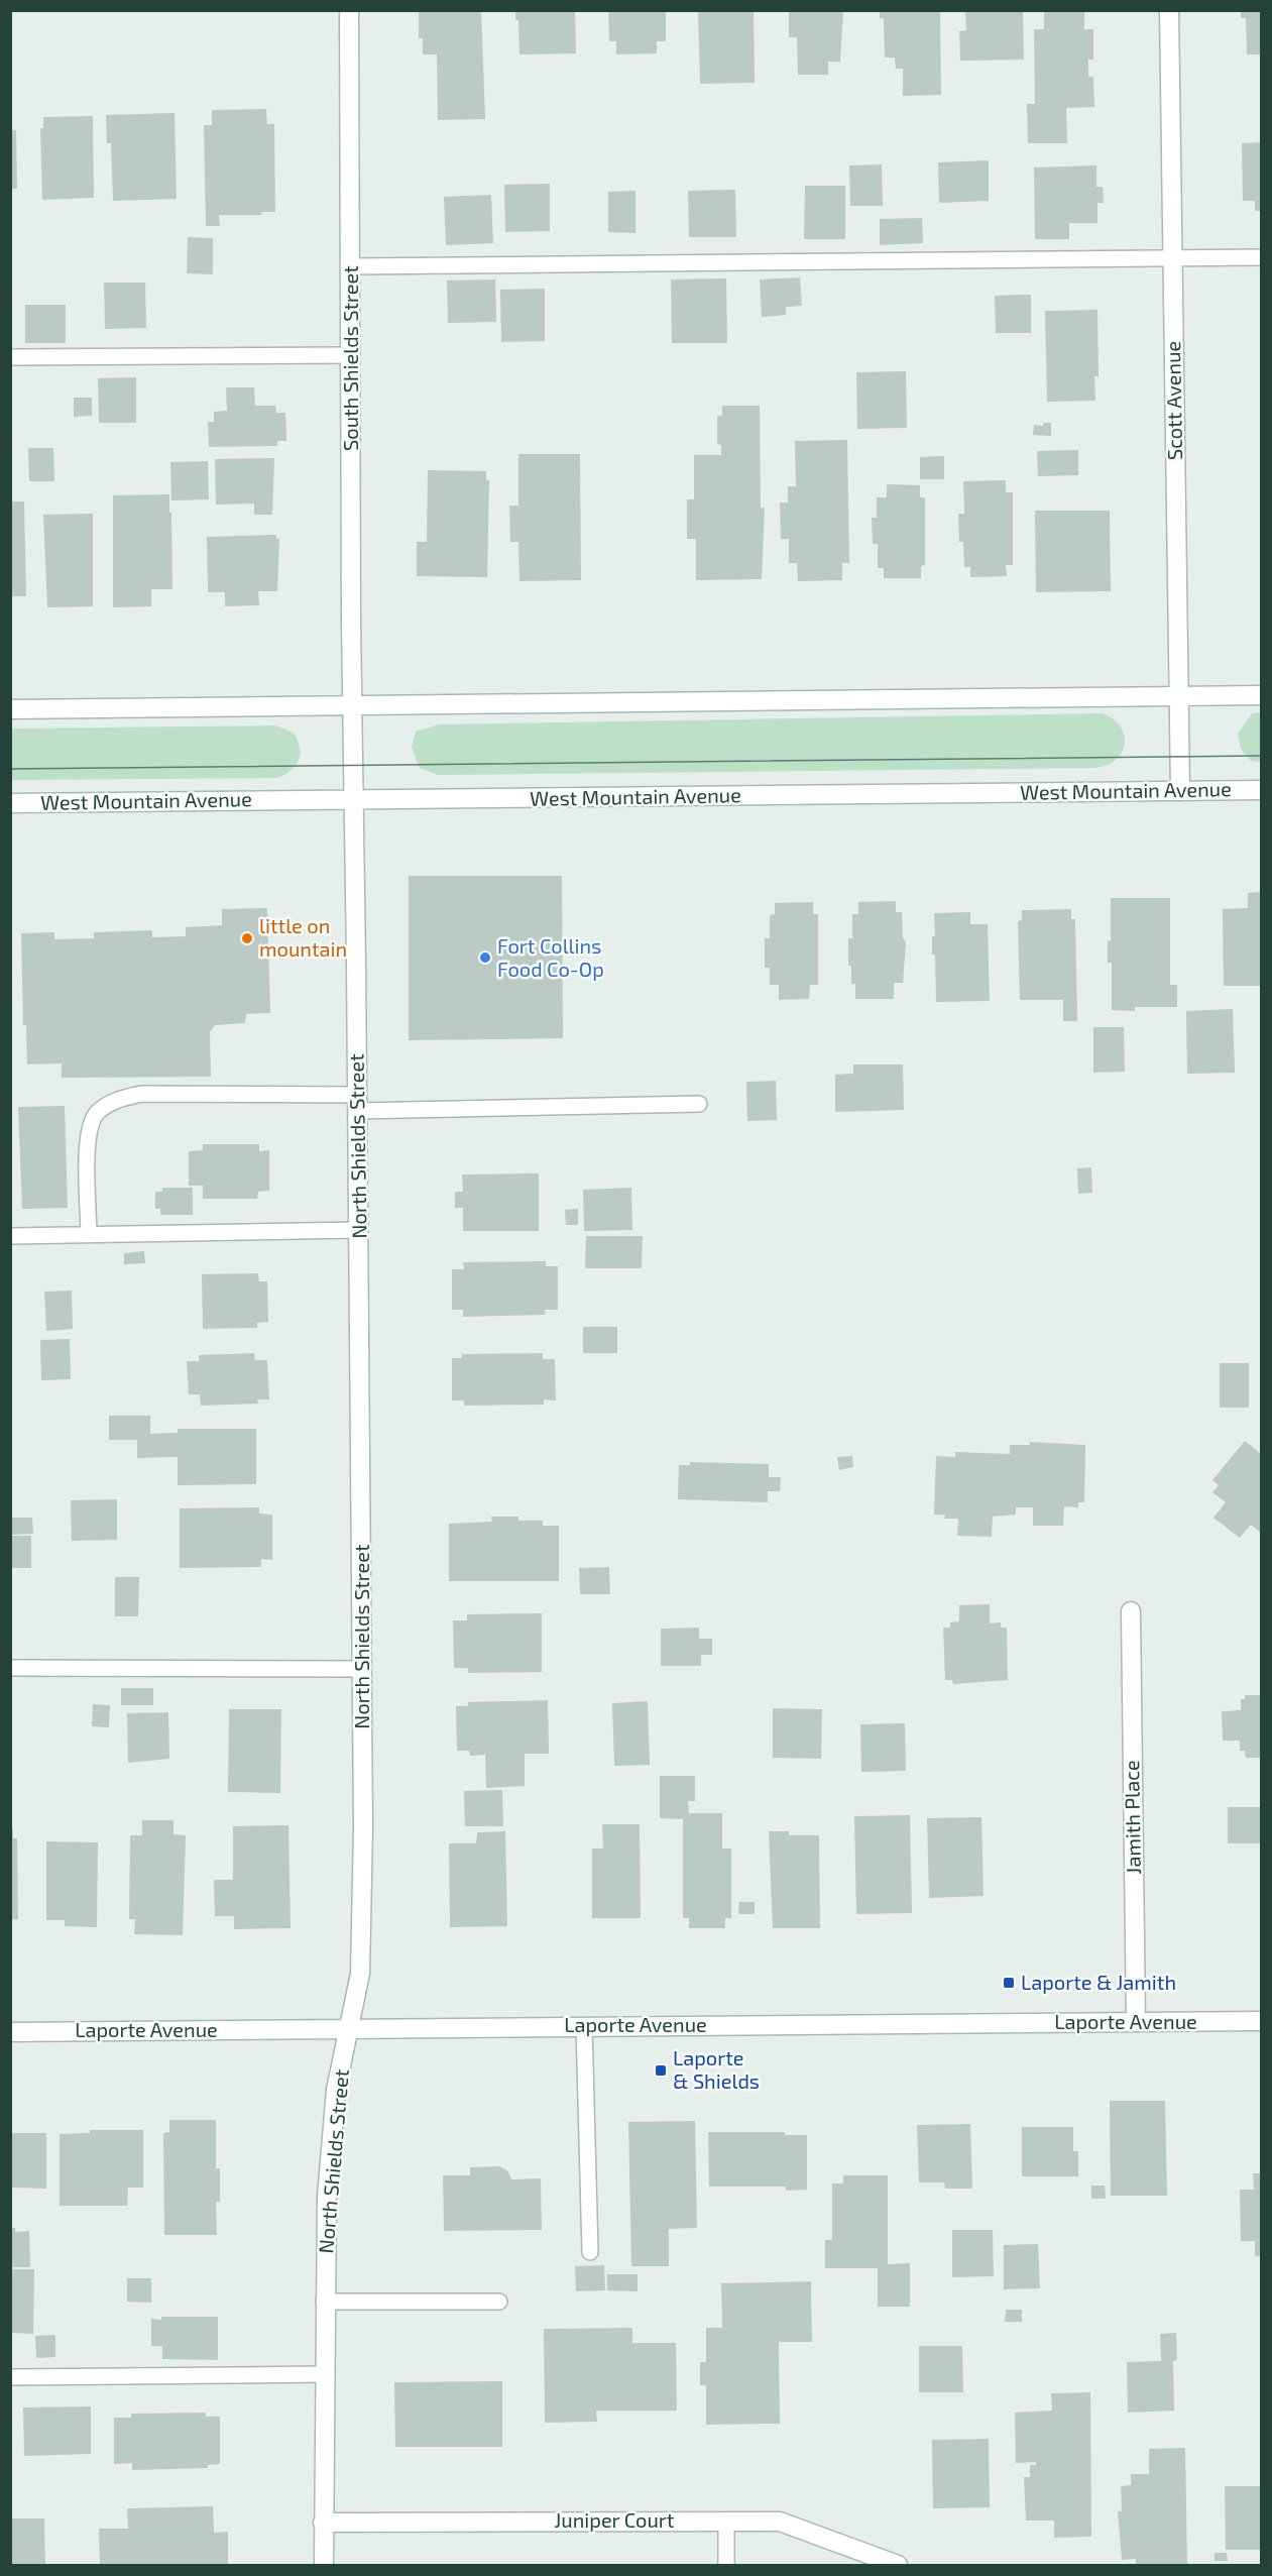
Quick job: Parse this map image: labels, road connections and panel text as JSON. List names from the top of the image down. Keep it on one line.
{"streets":{"street":["South Shields Street","Scott Avenue","West Mountain Avenue","North Shields Street","Jamith Place","Laporte Avenue","Juniper Court"]},"crossings":[["South Shields Street","North Shields Street"],["Scott Avenue","West Mountain Avenue"],["West Mountain Avenue","North Shields Street"],["North Shields Street","Laporte Avenue"],["North Shields Street","Juniper Court"],["Jamith Place","Laporte Avenue"]],"places":{"other":["little on mountain","Fort Collins Food Co-Op"],"transit":["Laporte & Jamith","Laporte & Shields"]}}
